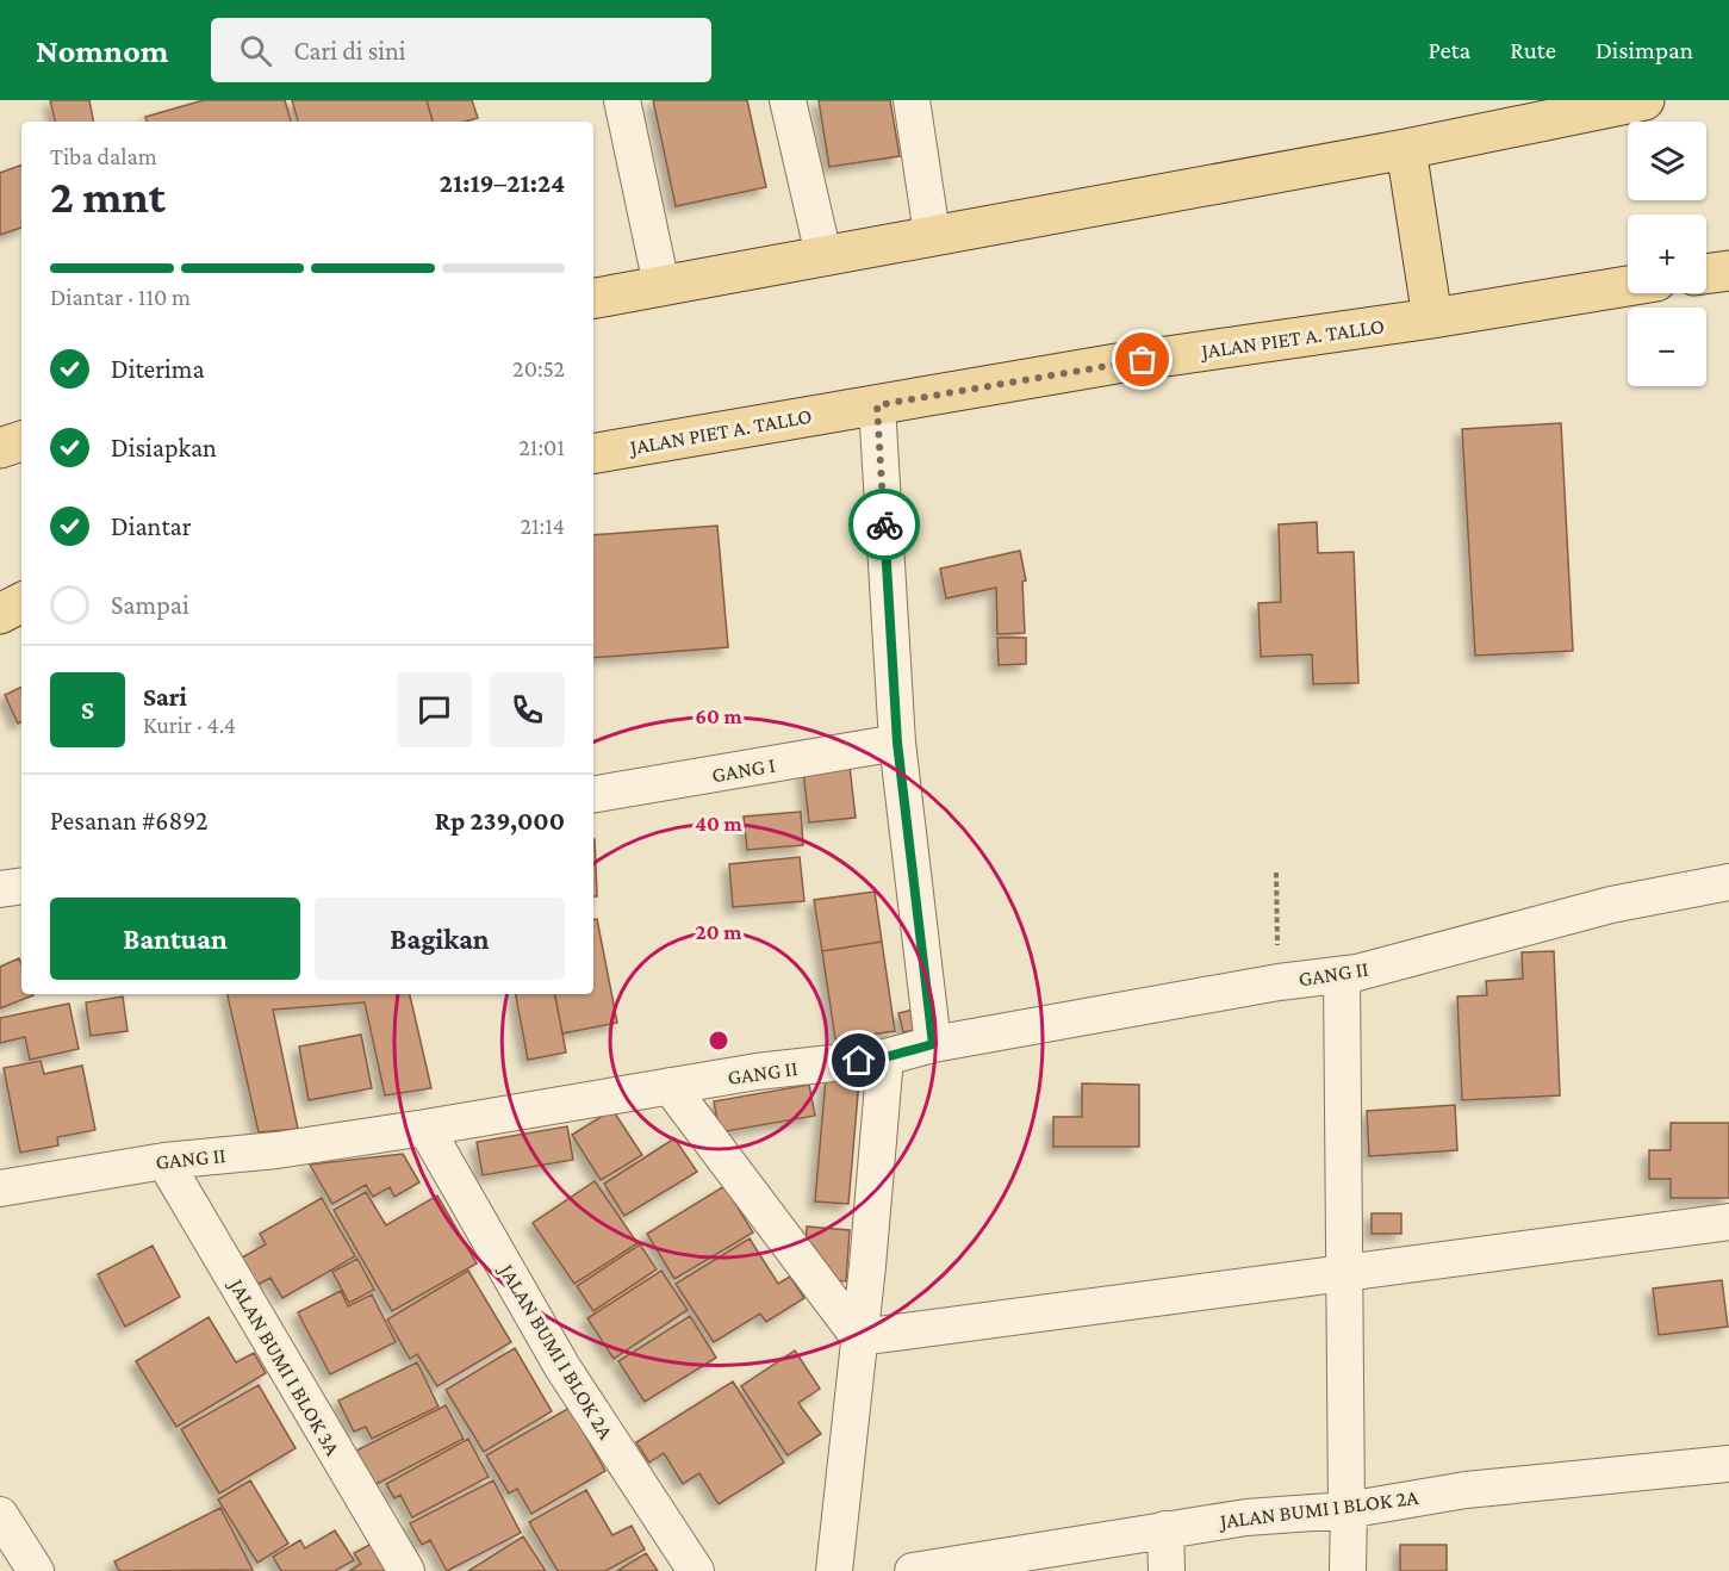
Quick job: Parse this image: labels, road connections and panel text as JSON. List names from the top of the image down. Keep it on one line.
{"streets":{"main road":["JALAN PIET A. TALLO"],"street":["GANG I","GANG II","JALAN BUMI I BLOK 2A","JALAN BUMI I BLOK 3A"]},"crossings":[["GANG II","JALAN BUMI I BLOK 2A"],["GANG II","JALAN BUMI I BLOK 3A"]],"page":{"header":"Nomnom","search":"Cari di sini","nav":["Peta","Rute","Disimpan"],"map_buttons":["+","−"],"heading":["2 mnt","Tiba dalam","21:19–21:24"],"panel":["Sari","Kurir · 4.4","Pesanan #6892","Rp 239,000"],"bar":"Diantar · 110 m","list":[["Diterima","20:52"],["Disiapkan","21:01"],["Diantar","21:14"],"Sampai"],"round":"S","buttons":["Bantuan","Bagikan"]},"rings":["60 m","40 m","20 m"]}
